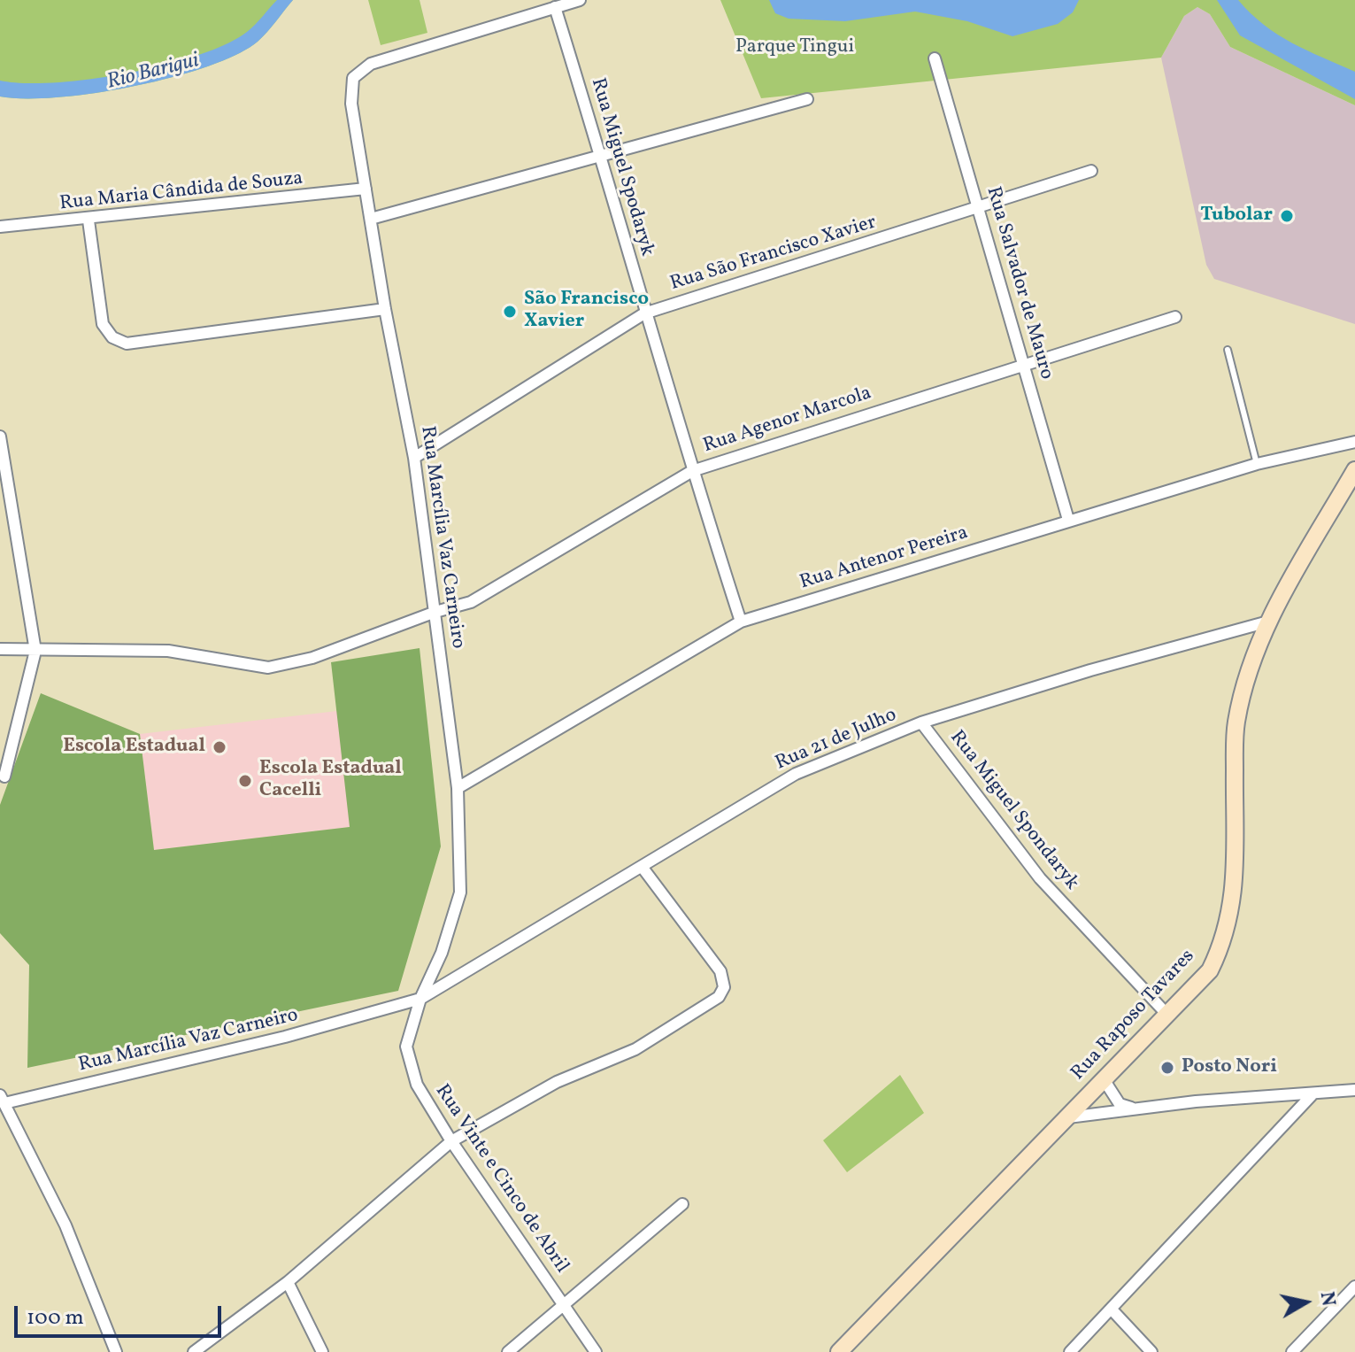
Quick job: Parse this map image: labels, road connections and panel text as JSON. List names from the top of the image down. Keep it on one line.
{"streets":{"main road":["Rua Raposo Tavares"],"street":["Rua Miguel Spodaryk","Rua Maria Cândida de Souza","Rua São Francisco Xavier","Rua Salvador de Mauro","Rua Agenor Marcola","Rua Marcília Vaz Carneiro","Rua Antenor Pereira","Rua 21 de Julho","Rua Miguel Spondaryk","Rua Vinte e Cinco de Abril"]},"crossings":[["Rua Miguel Spodaryk","Rua São Francisco Xavier"],["Rua Miguel Spodaryk","Rua Agenor Marcola"],["Rua Miguel Spodaryk","Rua Marcília Vaz Carneiro"],["Rua Miguel Spodaryk","Rua Antenor Pereira"],["Rua Maria Cândida de Souza","Rua Marcília Vaz Carneiro"],["Rua São Francisco Xavier","Rua Salvador de Mauro"],["Rua São Francisco Xavier","Rua Marcília Vaz Carneiro"],["Rua Salvador de Mauro","Rua Agenor Marcola"],["Rua Salvador de Mauro","Rua Antenor Pereira"],["Rua Agenor Marcola","Rua Marcília Vaz Carneiro"],["Rua Marcília Vaz Carneiro","Rua Antenor Pereira"],["Rua Marcília Vaz Carneiro","Rua 21 de Julho"],["Rua Marcília Vaz Carneiro","Rua Vinte e Cinco de Abril"],["Rua 21 de Julho","Rua Miguel Spondaryk"],["Rua 21 de Julho","Rua Raposo Tavares"],["Rua Miguel Spondaryk","Rua Raposo Tavares"]],"water":["Rio Barigui"],"parks":["Parque Tingui"],"places":["Tubolar","São Francisco Xavier","Escola Estadual","Escola Estadual Cacelli","Posto Nori"],"scale_bar":"100 m","north":"right"}
